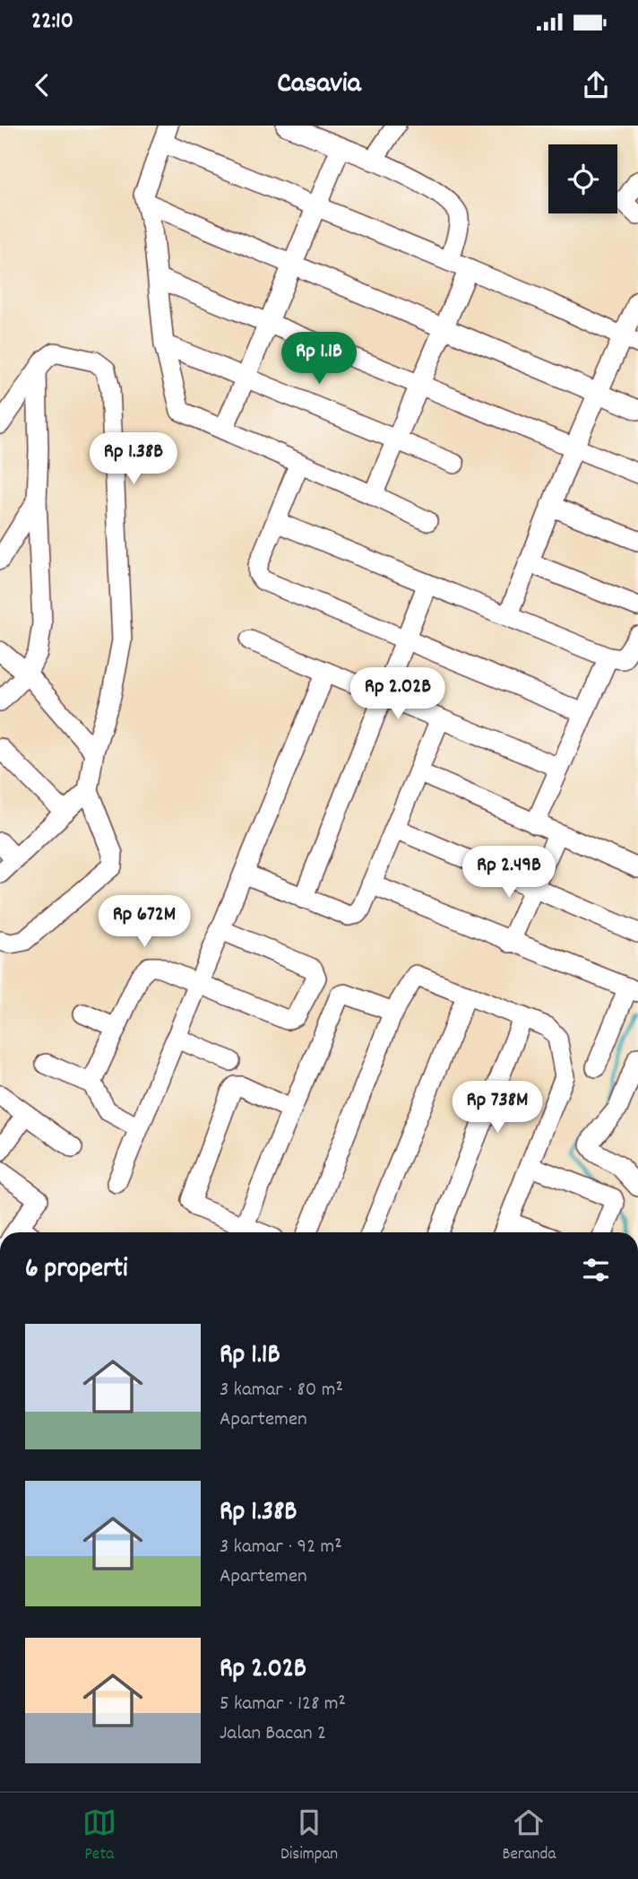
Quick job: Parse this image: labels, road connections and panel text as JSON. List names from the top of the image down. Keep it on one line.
{"page":{"status":"22:10","header":"Casavia","price":["Rp 1.1B","Rp 1.38B","Rp 2.02B","Rp 2.49B","Rp 672M","Rp 738M"],"heading":"6 properti","list":[{"name":"Rp 1.1B","note":"3 kamar · 80 m² · Apartemen"},{"name":"Rp 1.38B","note":"3 kamar · 92 m² · Apartemen"},{"name":"Rp 2.02B","note":"5 kamar · 128 m² · Jalan Bacan 2"}],"tabs":["Peta","Disimpan","Beranda"]}}
